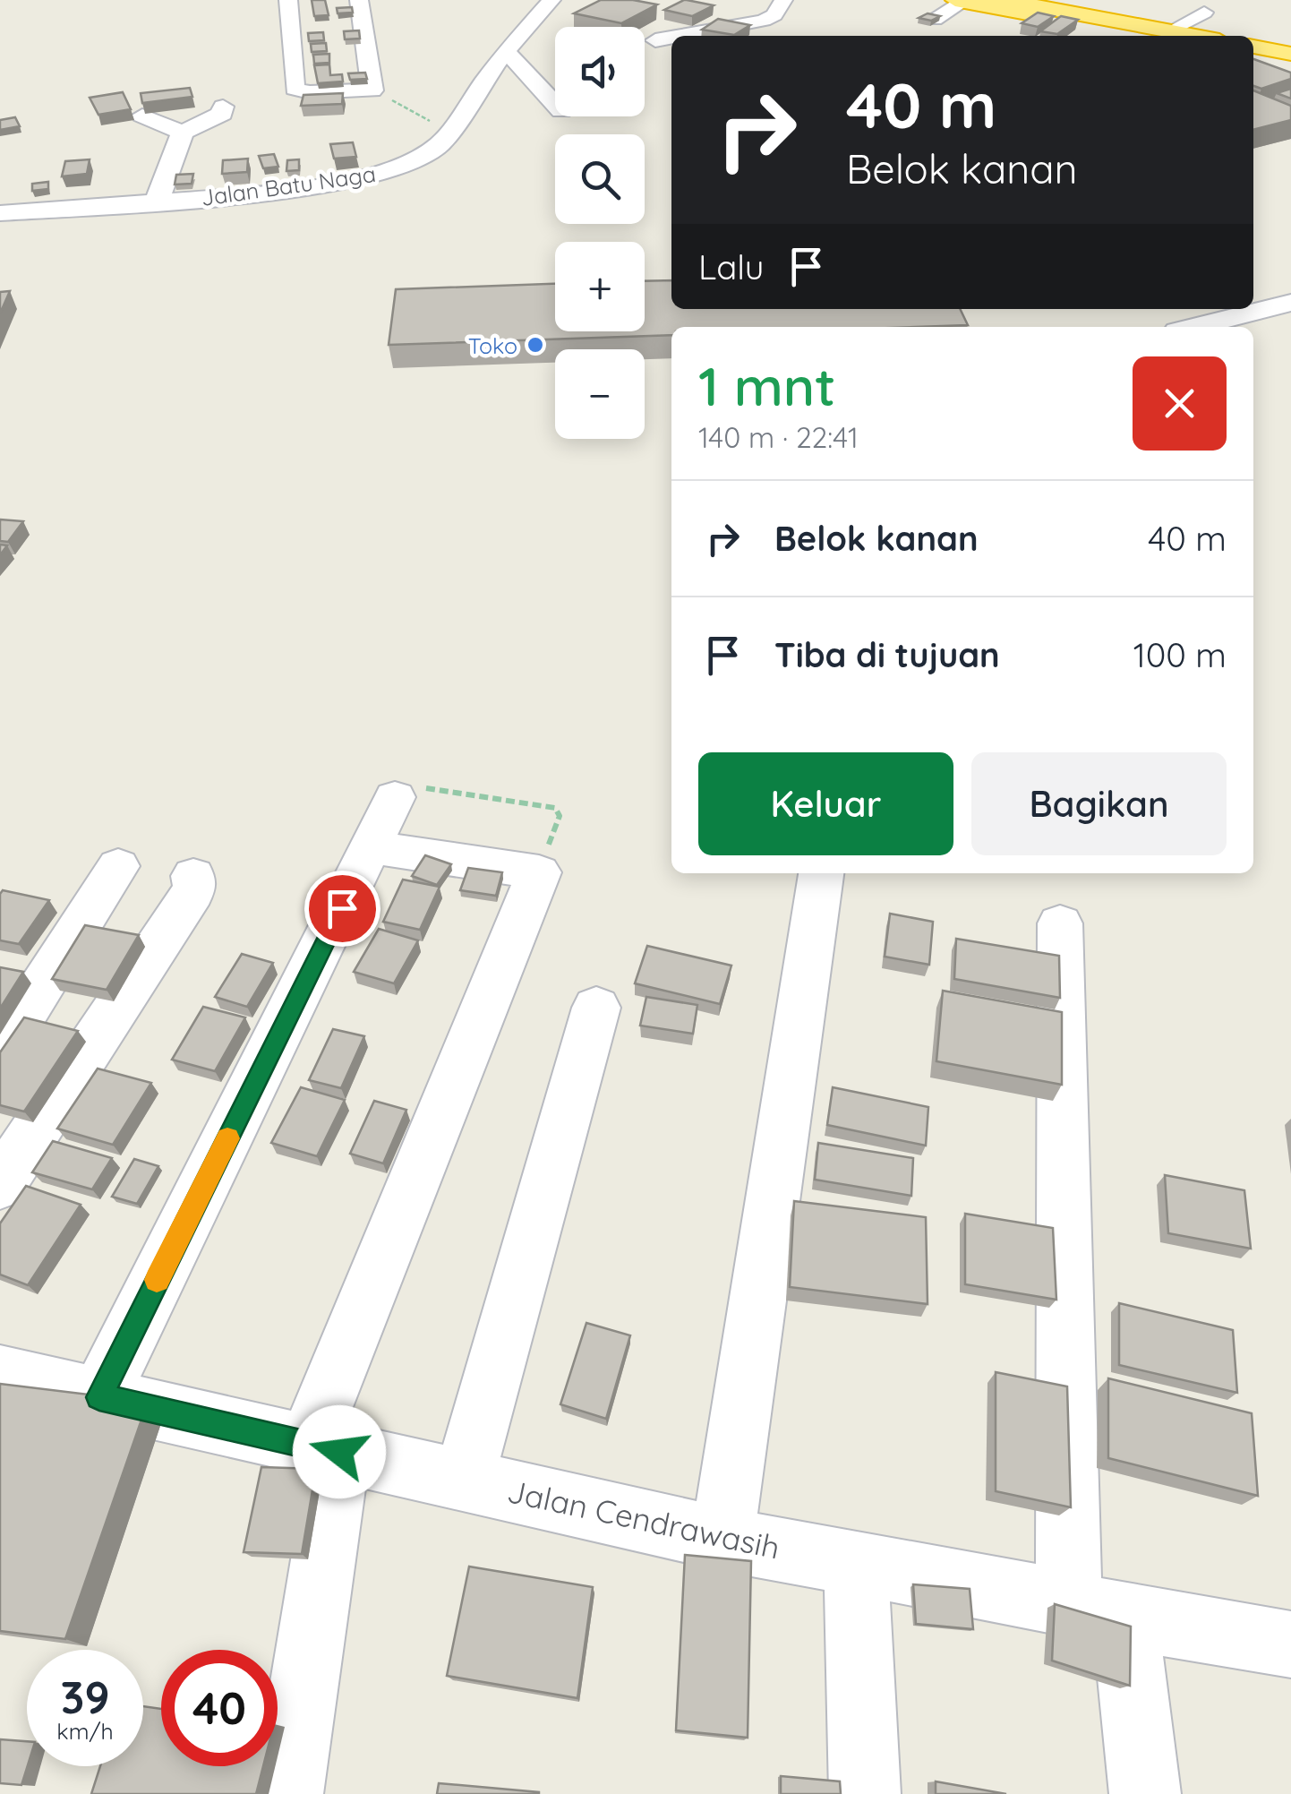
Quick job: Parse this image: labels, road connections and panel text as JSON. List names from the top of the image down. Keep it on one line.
{"streets":{"street":["Jalan Batu Naga","Jalan Cendrawasih"]},"places":["Toko"],"page":{"map_buttons":["+","−"],"turn":["40 m","Belok kanan"],"then":"Lalu","heading":["1 mnt","140 m · 22:41"],"list":[{"name":"Belok kanan","value":"40 m"},{"name":"Tiba di tujuan","value":"100 m"}],"buttons":["Keluar","Bagikan"],"speed":"39 km/h","limit":"40"}}
